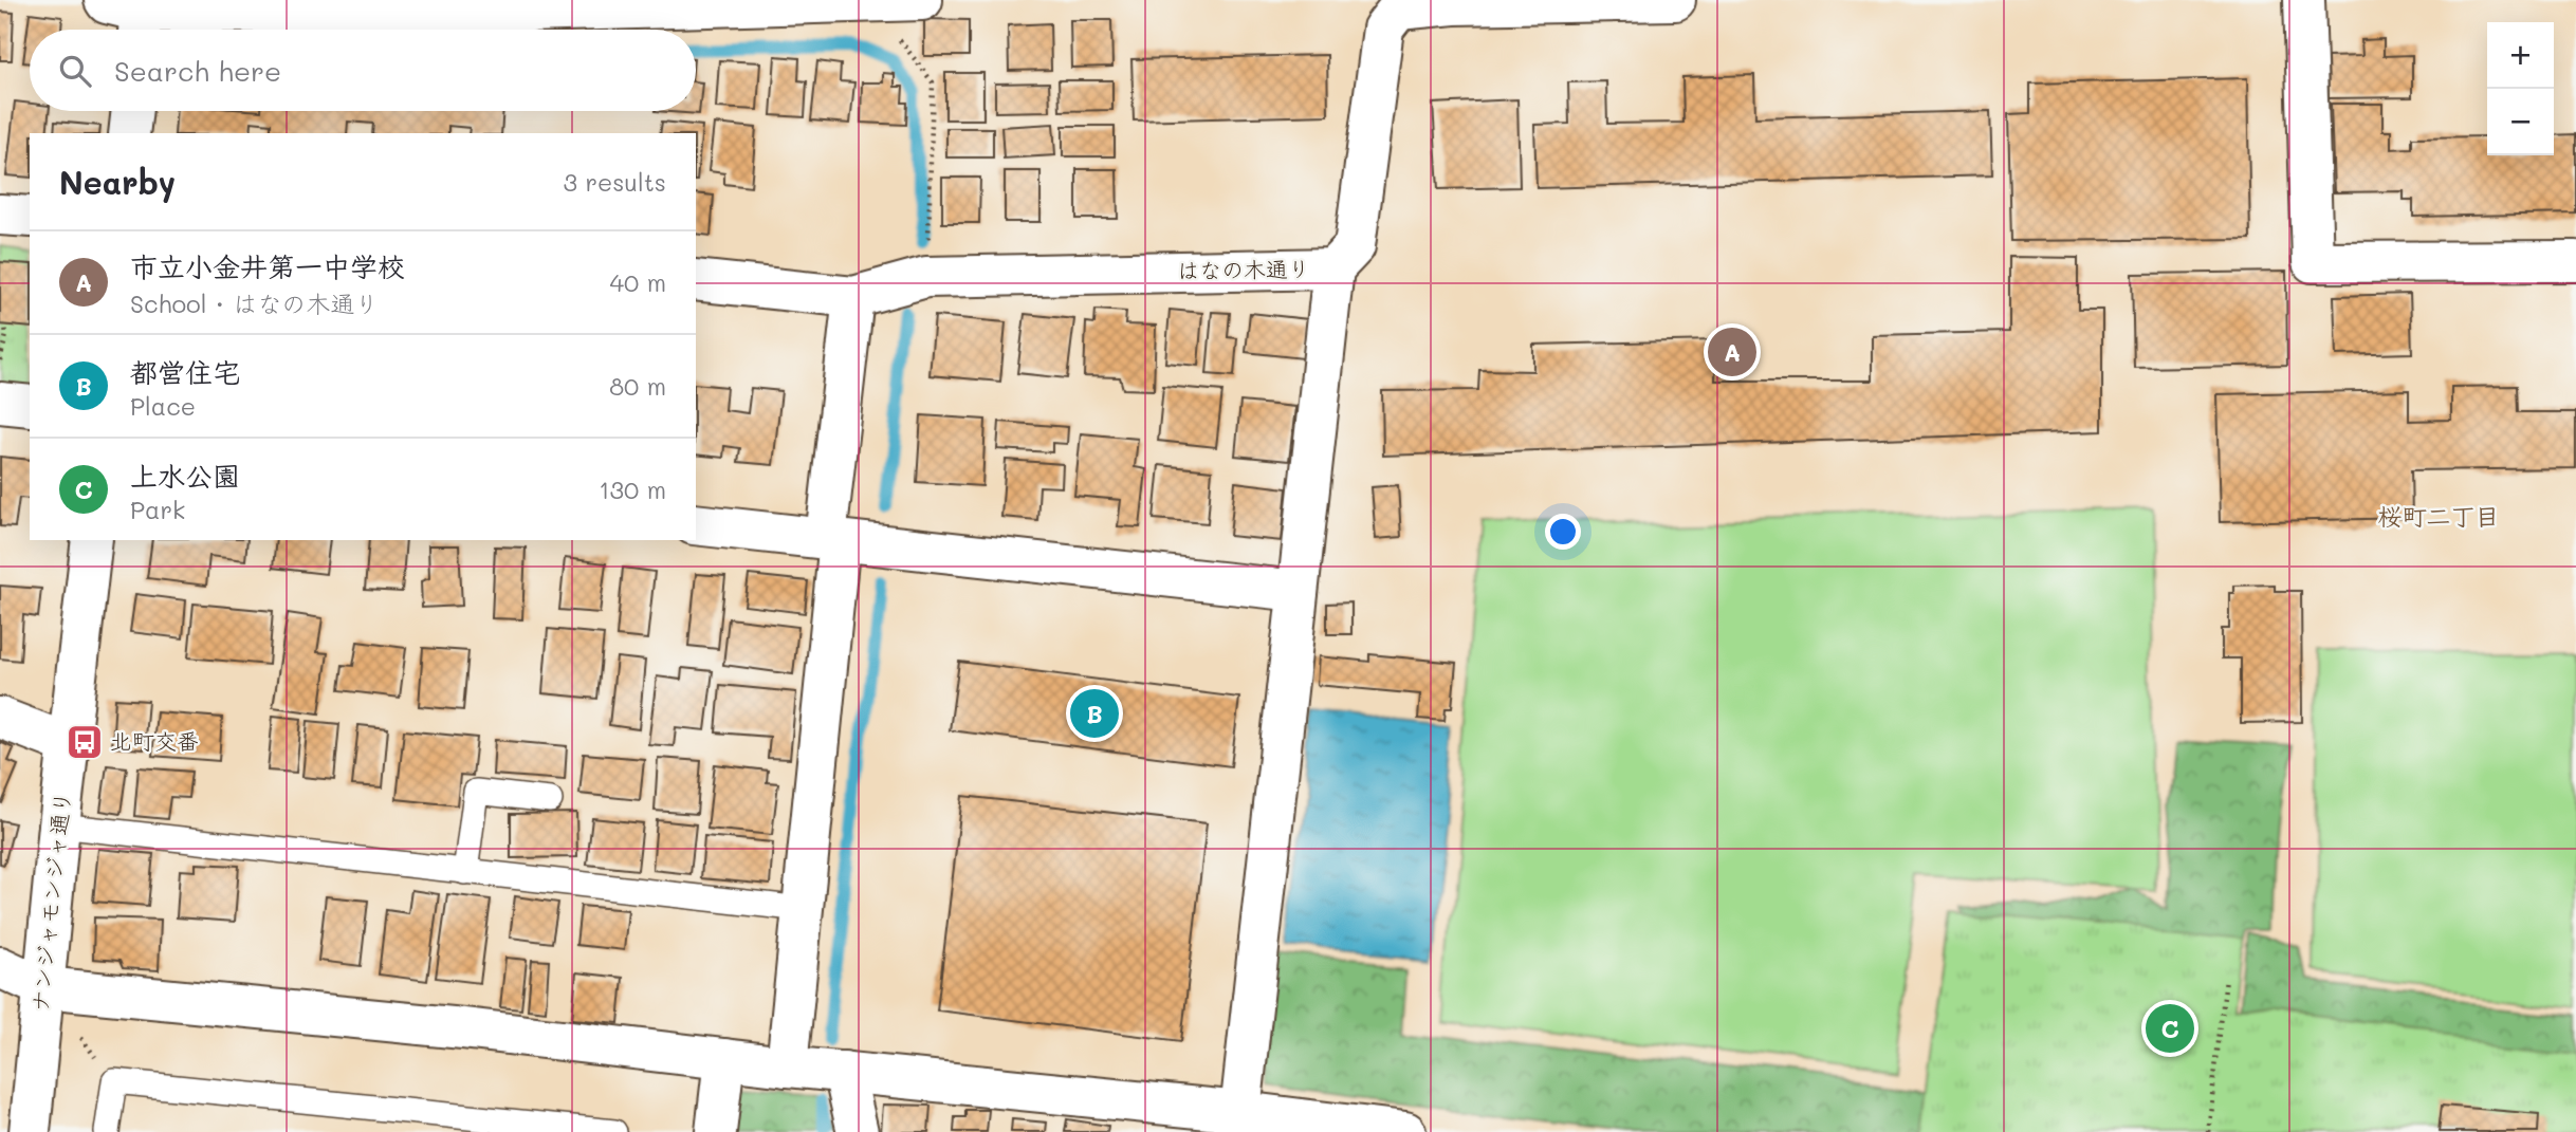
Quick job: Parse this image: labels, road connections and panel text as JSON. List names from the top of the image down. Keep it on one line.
{"streets":{"street":["はなの木通り","ナンジャモンジャ通り"]},"districts":["桜町二丁目"],"places":{"bus stop":["北町交番"]},"page":{"map_buttons":["+","−"],"search":"Search here","heading":["Nearby","3 results"],"list":[{"mark":"A","name":"市立小金井第一中学校","note":"School · はなの木通り","value":"40 m"},{"mark":"B","name":"都営住宅","note":"Place","value":"80 m"},{"mark":"C","name":"上水公園","note":"Park","value":"130 m"}],"pins":["A","B","C"]}}
